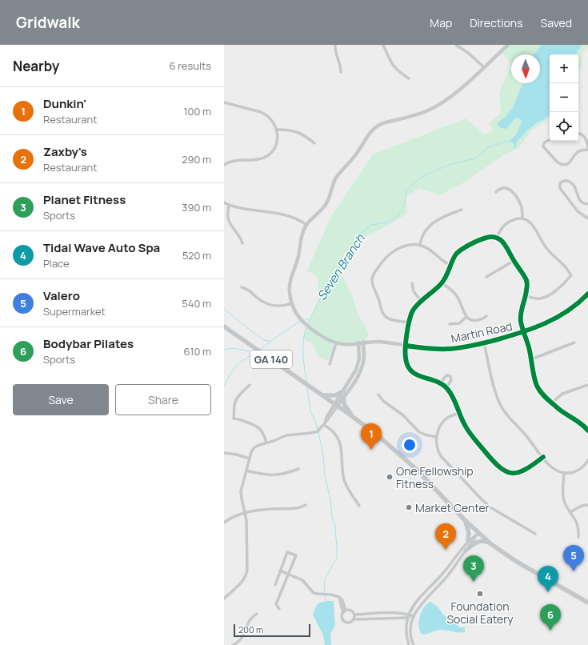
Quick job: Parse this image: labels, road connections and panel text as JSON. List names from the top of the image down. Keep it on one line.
{"streets":{"main road":["GA 140"],"street":["Martin Road"]},"water":["Seven Branch"],"places":["One Fellowship Fitness","Market Center","Foundation Social Eatery"],"scale_bar":"200 m","north":"bottom","page":{"header":"Gridwalk","nav":["Map","Directions","Saved"],"heading":["Nearby","6 results"],"map_buttons":["+","−"],"list":[{"mark":"1","name":"Dunkin'","note":"Restaurant","value":"100 m"},{"mark":"2","name":"Zaxby's","note":"Restaurant","value":"290 m"},{"mark":"3","name":"Planet Fitness","note":"Sports","value":"390 m"},{"mark":"4","name":"Tidal Wave Auto Spa","note":"Place","value":"520 m"},{"mark":"5","name":"Valero","note":"Supermarket","value":"540 m"},{"mark":"6","name":"Bodybar Pilates","note":"Sports","value":"610 m"}],"buttons":["Save","Share"],"pins":["1","2","5","3","4","6"],"scale":"200 m"}}
